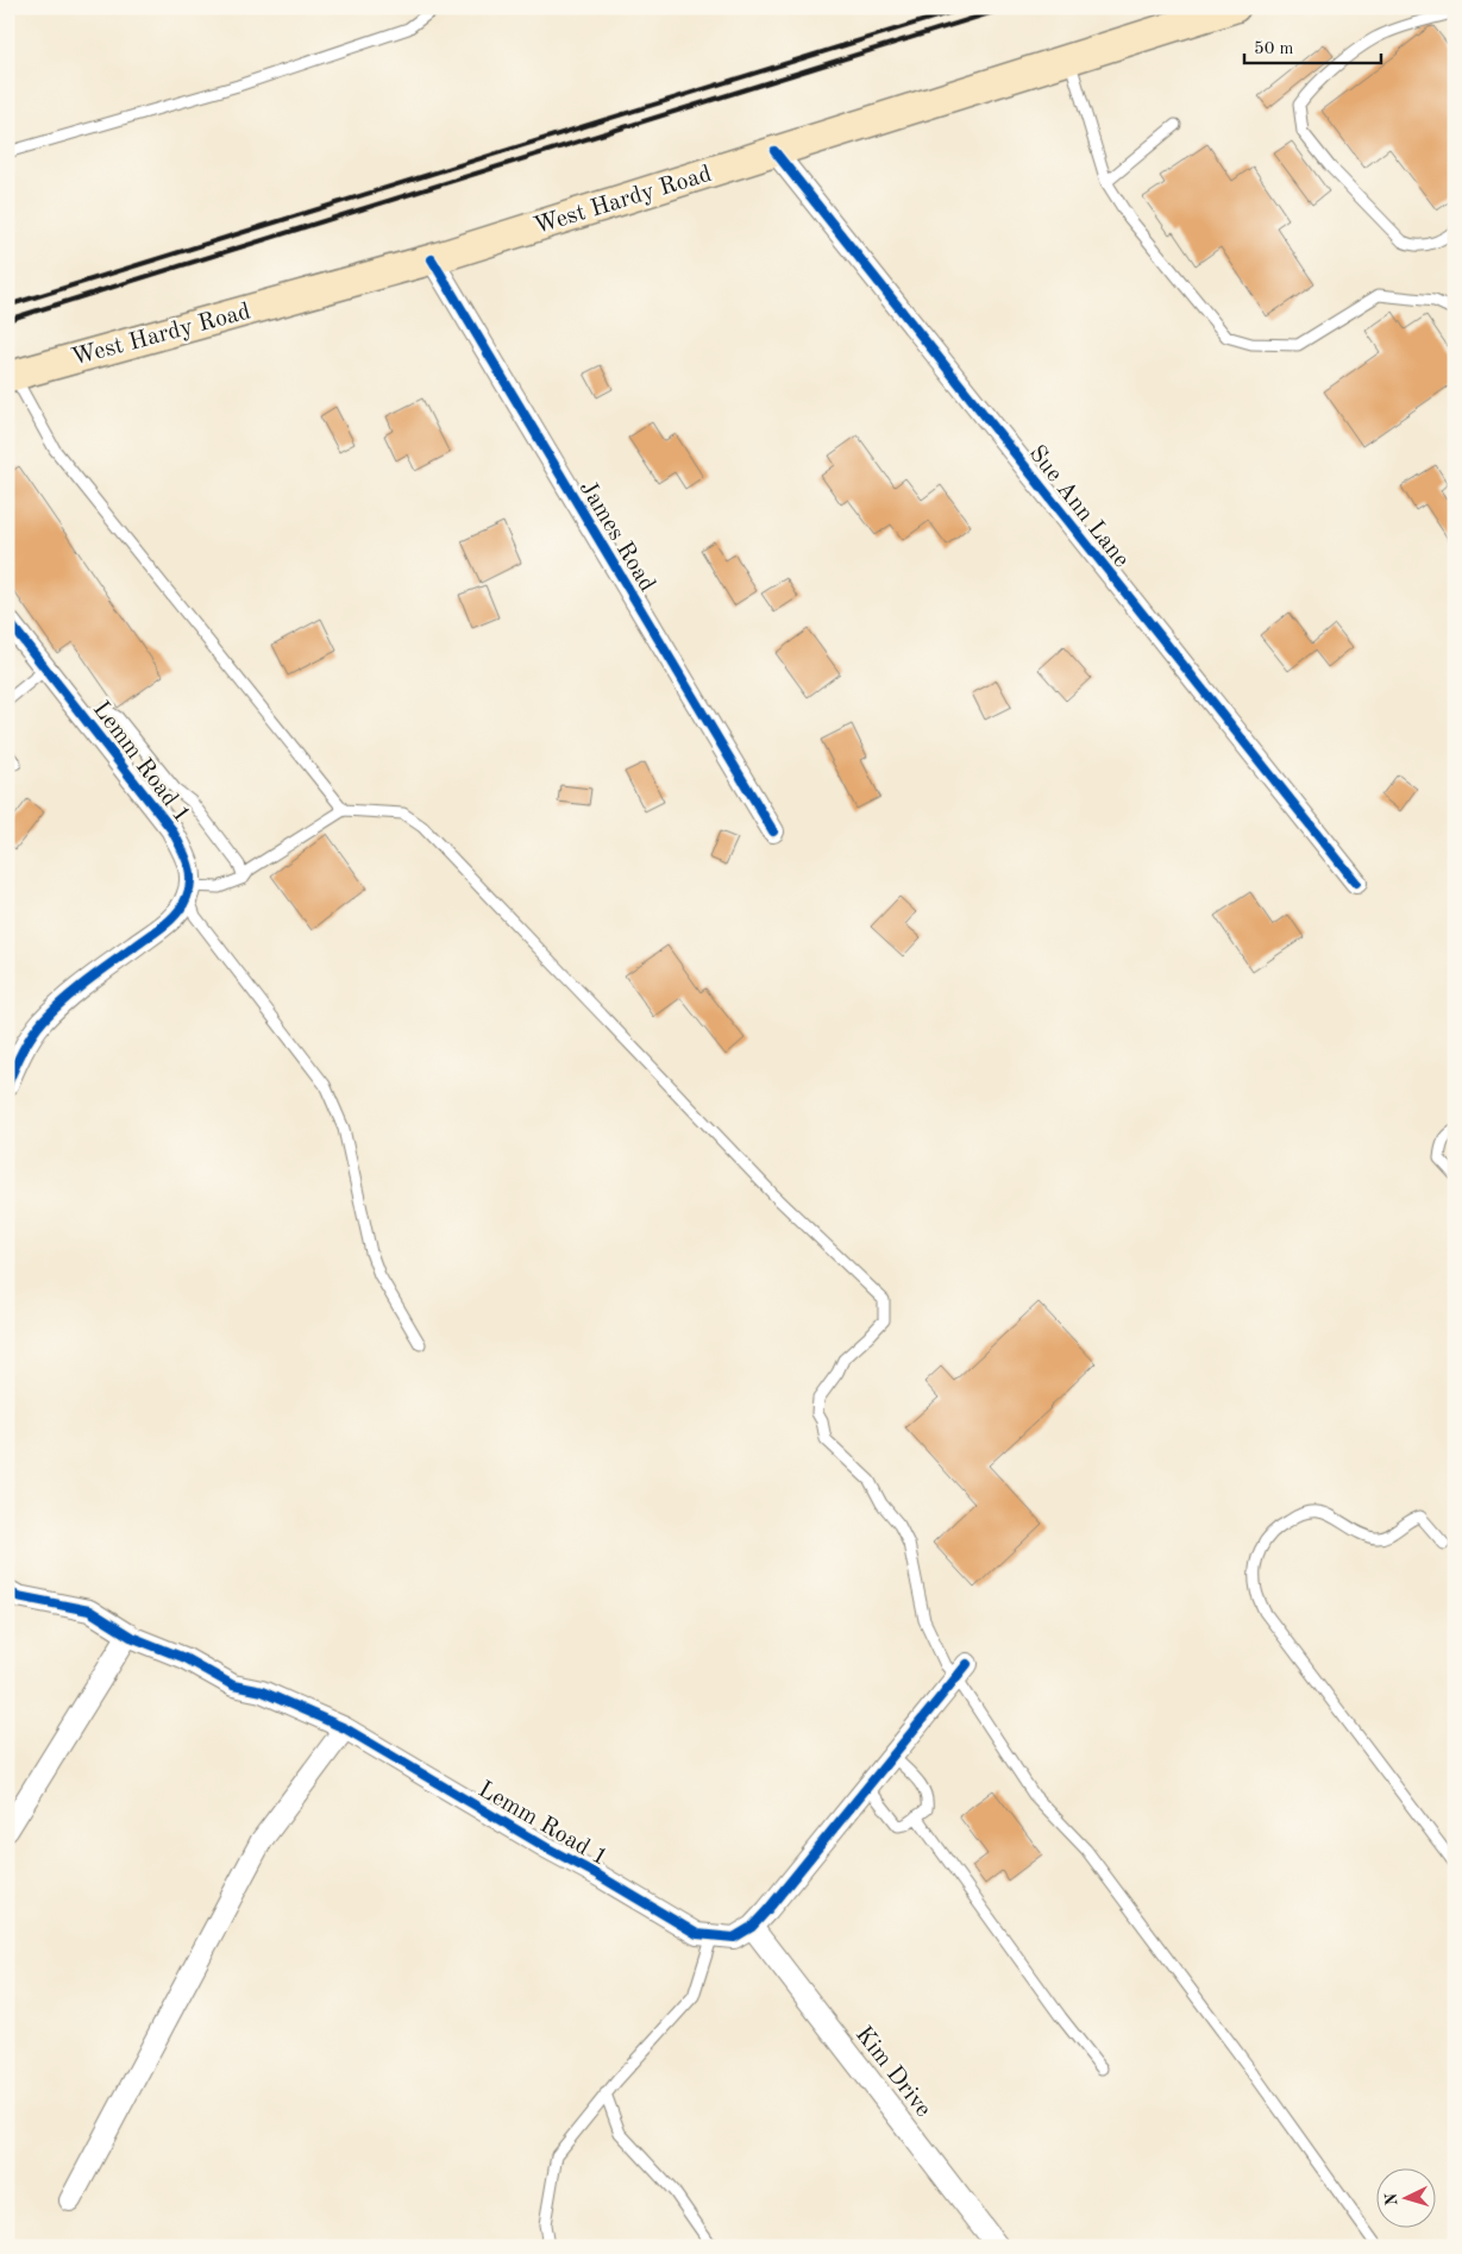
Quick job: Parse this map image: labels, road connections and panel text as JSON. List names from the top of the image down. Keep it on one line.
{"streets":{"main road":["West Hardy Road"],"street":["Sue Ann Lane","James Road","Lemm Road 1","Kim Drive"]},"crossings":[["West Hardy Road","Sue Ann Lane"],["West Hardy Road","James Road"],["Lemm Road 1","Kim Drive"]],"scale_bar":"50 m","north":"left"}
